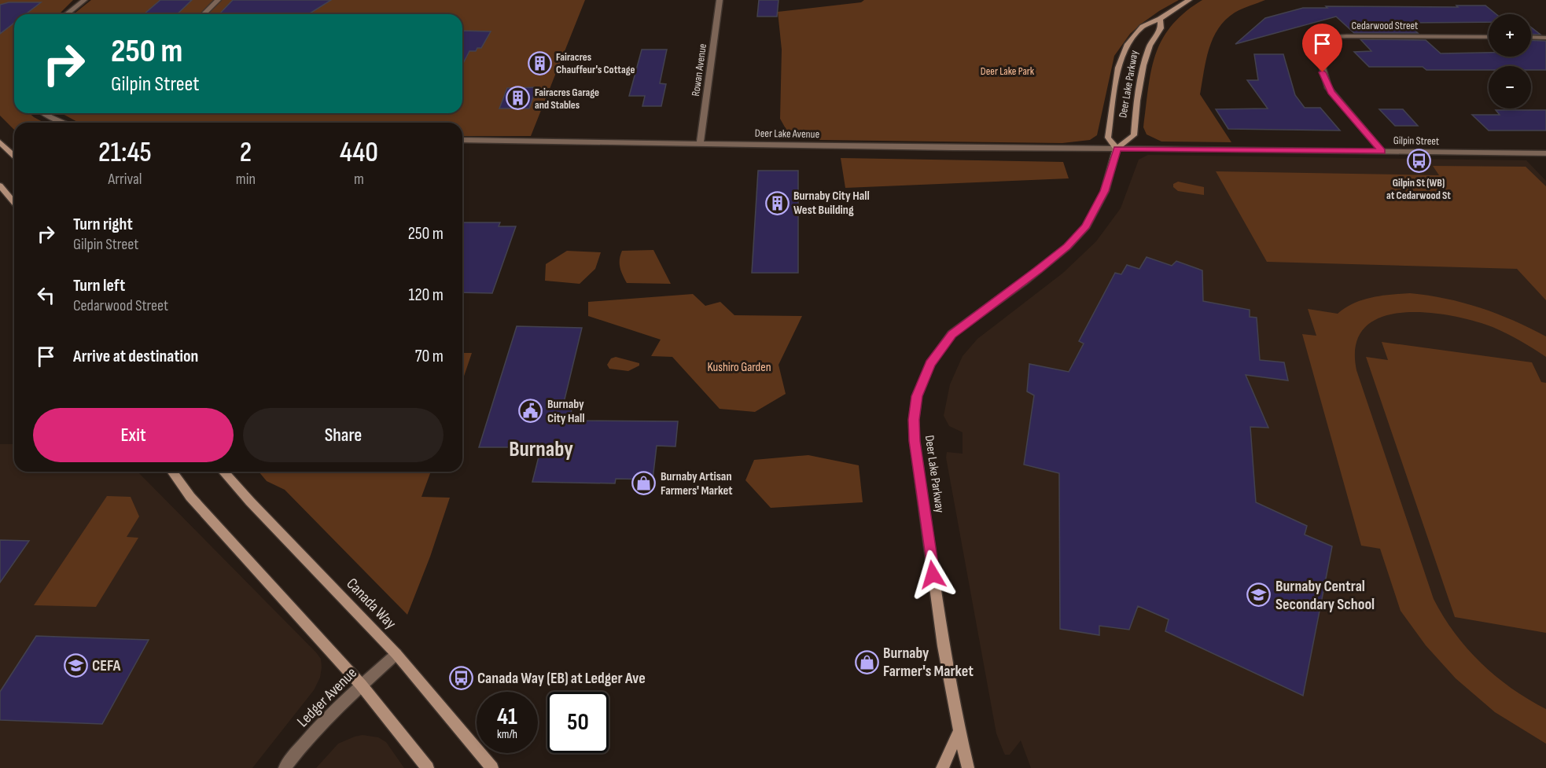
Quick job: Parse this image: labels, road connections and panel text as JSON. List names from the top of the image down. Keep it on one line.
{"streets":{"main road":["Deer Lake Parkway","Canada Way"],"street":["Cedarwood Street","Rowan Avenue","Deer Lake Avenue","Gilpin Street","Ledger Avenue"]},"crossings":[["Cedarwood Street","Gilpin Street"],["Rowan Avenue","Deer Lake Avenue"],["Deer Lake Parkway","Deer Lake Avenue"],["Deer Lake Parkway","Gilpin Street"],["Deer Lake Avenue","Gilpin Street"],["Canada Way","Ledger Avenue"]],"districts":["Burnaby"],"parks":["Deer Lake Park","Kushiro Garden"],"places":{"building":["Fairacres Chauffeur's Cottage","Fairacres Garage and Stables","Burnaby City Hall West Building"],"bus stop":["Gilpin St (WB) at Cedarwood St","Canada Way (EB) at Ledger Ave"],"public building":["Burnaby City Hall"],"shop":["Burnaby Artisan Farmers' Market","Burnaby Farmer's Market"],"school or university":["Burnaby Central Secondary School","CEFA"]},"page":{"map_buttons":["+","−"],"turn":["250 m","Gilpin Street"],"eta":["21:45","Arrival","2","min","440","m"],"list":[{"name":"Turn right","note":"Gilpin Street","value":"250 m"},{"name":"Turn left","note":"Cedarwood Street","value":"120 m"},{"name":"Arrive at destination","value":"70 m"}],"buttons":["Exit","Share"],"speed":"41 km/h","limit":"50"}}
